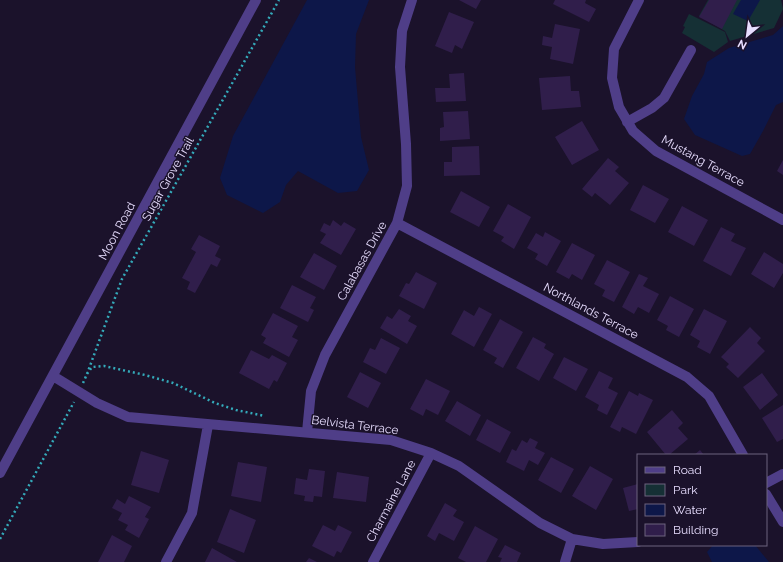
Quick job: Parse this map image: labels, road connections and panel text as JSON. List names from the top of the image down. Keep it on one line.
{"streets":{"street":["Mustang Terrace","Moon Road","Calabasas Drive","Northlands Terrace","Belvista Terrace","Charmaine Lane"],"path":["Sugar Grove Trail"]},"crossings":[["Moon Road","Belvista Terrace"],["Calabasas Drive","Northlands Terrace"],["Calabasas Drive","Belvista Terrace"],["Belvista Terrace","Charmaine Lane"]],"legend":["Road","Park","Water","Building"],"north":"bottom left"}
